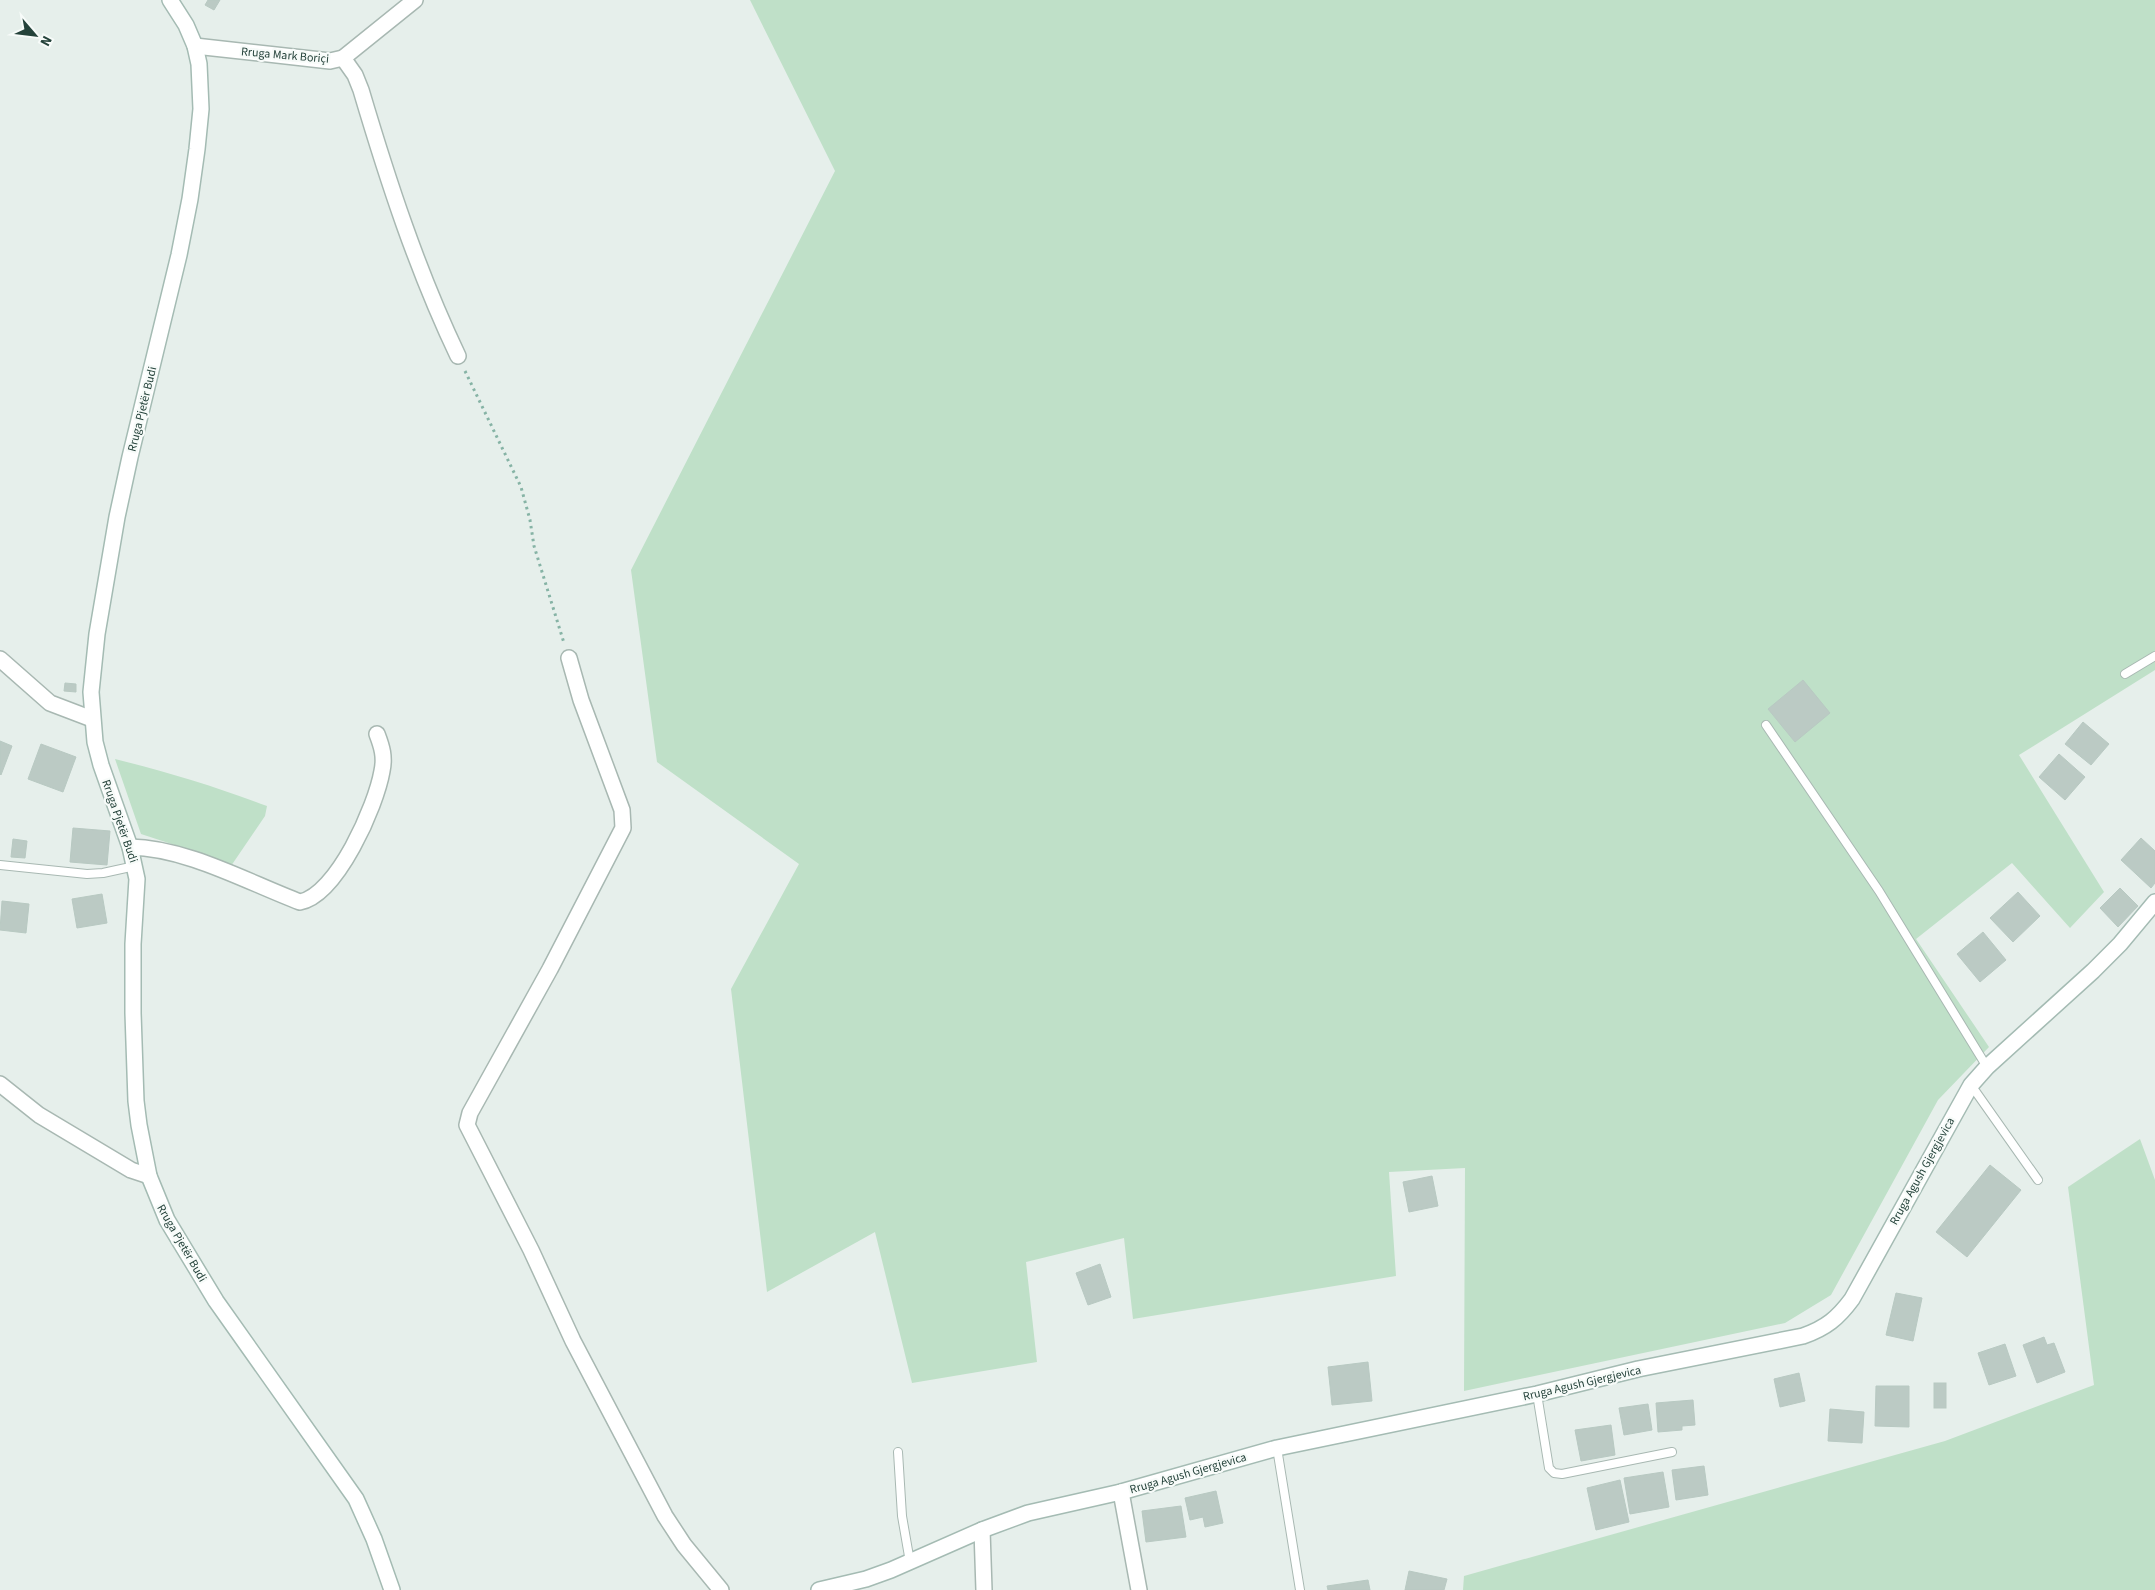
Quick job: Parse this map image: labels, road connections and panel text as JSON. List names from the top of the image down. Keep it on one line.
{"streets":{"main road":["Rruga Mark Boriçi","Rruga Pjetër Budi","Rruga Agush Gjergjevica"]},"crossings":[["Rruga Mark Boriçi","Rruga Pjetër Budi"]],"north":"bottom right"}
